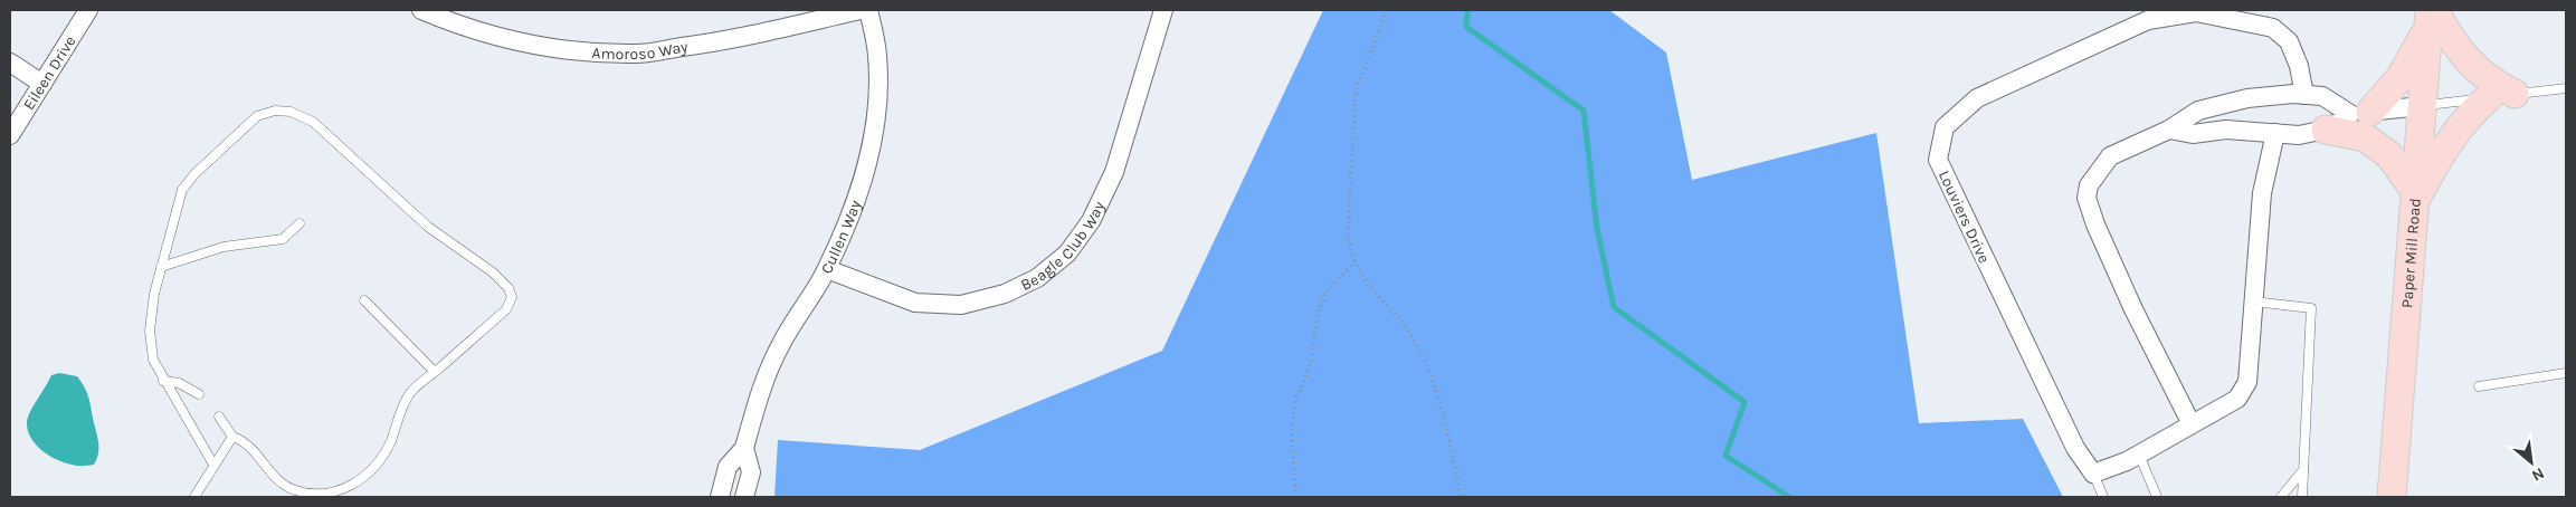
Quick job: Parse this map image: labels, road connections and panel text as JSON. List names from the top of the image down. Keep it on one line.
{"streets":{"main road":["Paper Mill Road"],"street":["Amoroso Way","Eileen Drive","Louviers Drive","Cullen Way","Beagle Club Way"]},"crossings":[["Cullen Way","Beagle Club Way"]],"north":"bottom right"}
